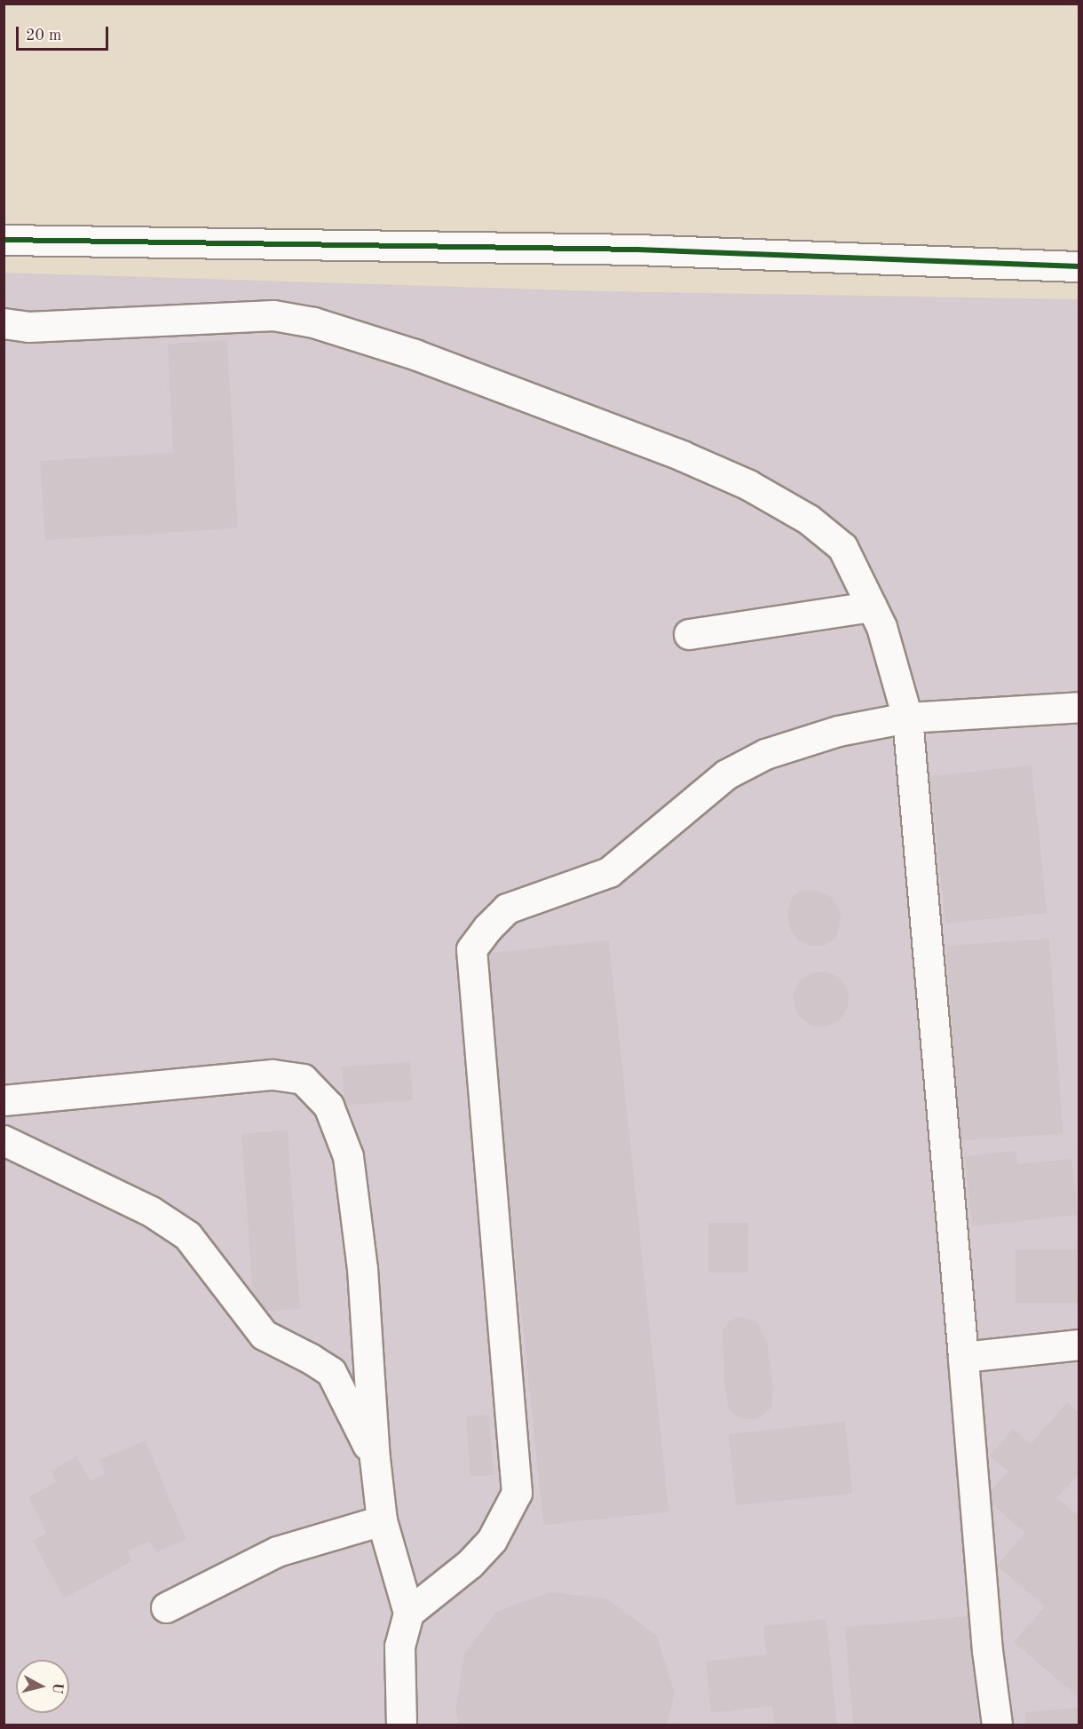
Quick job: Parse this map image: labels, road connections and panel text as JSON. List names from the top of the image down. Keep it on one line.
{"scale_bar":"20 m","north":"right"}
